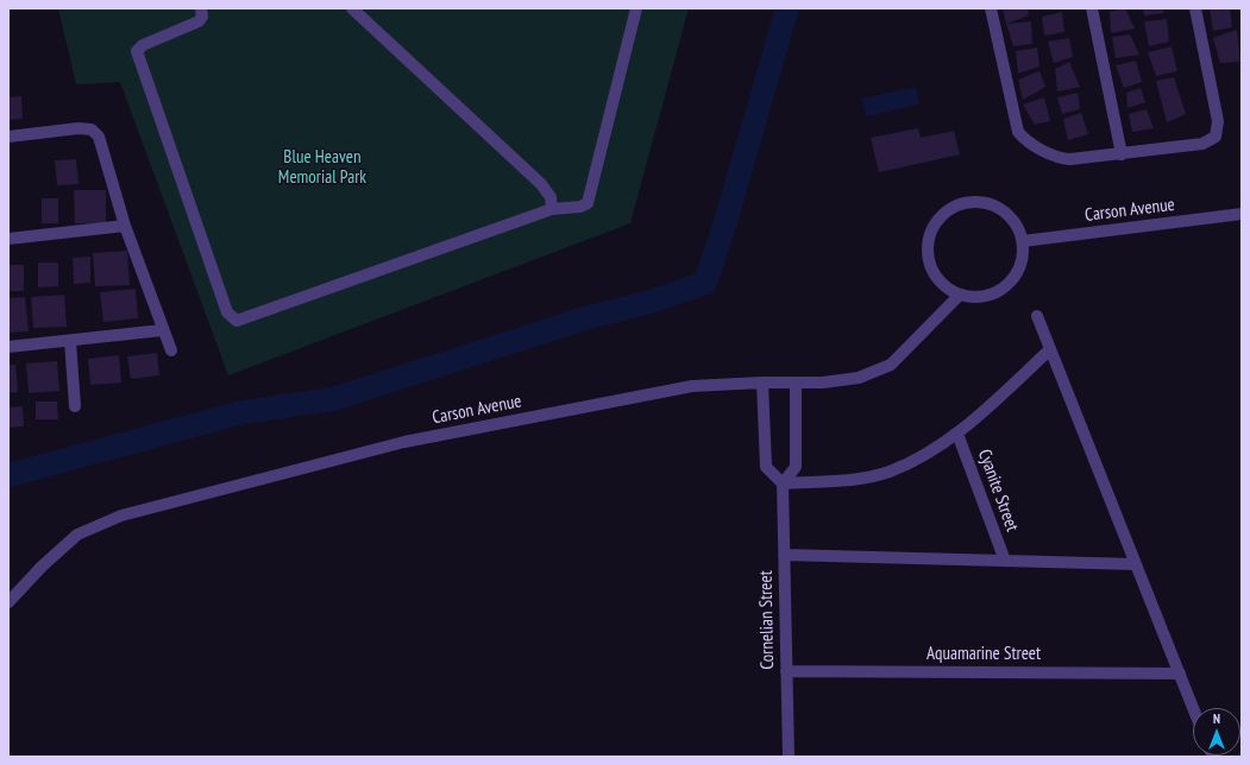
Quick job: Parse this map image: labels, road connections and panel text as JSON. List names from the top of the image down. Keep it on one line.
{"streets":{"street":["Carson Avenue","Cyanite Street","Cornelian Street","Aquamarine Street"]},"crossings":[["Cornelian Street","Aquamarine Street"]],"parks":["Blue Heaven Memorial Park"],"north":"top"}
